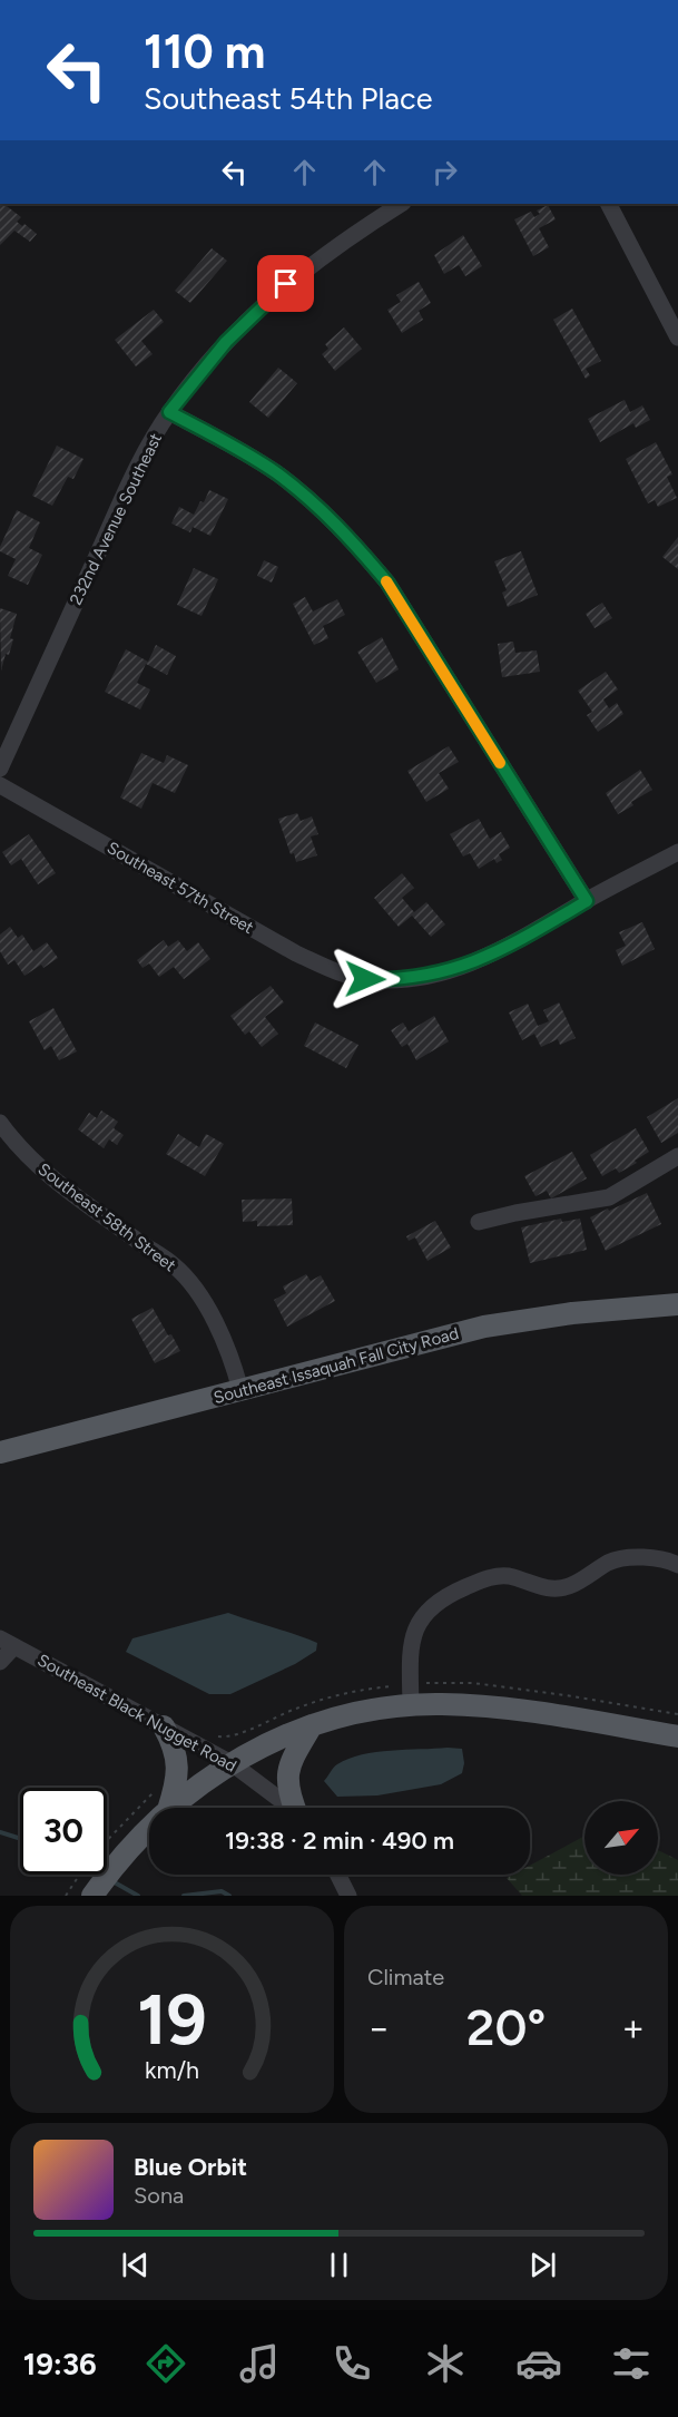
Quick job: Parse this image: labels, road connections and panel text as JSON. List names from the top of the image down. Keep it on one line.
{"streets":{"main road":["Southeast Issaquah Fall City Road"],"street":["232nd Avenue Southeast","Southeast 57th Street","Southeast 58th Street","Southeast Black Nugget Road"]},"crossings":[["Southeast 58th Street","Southeast Issaquah Fall City Road"]],"north":"top right","page":{"turn":["110 m","Southeast 54th Place"],"limit":"30","trip":"19:38 · 2 min · 490 m","tile":"Climate","heat":["−","20°","+"],"song":["Blue Orbit","Sona"],"tabs":"19:36","gauge":["19","km/h"]}}
